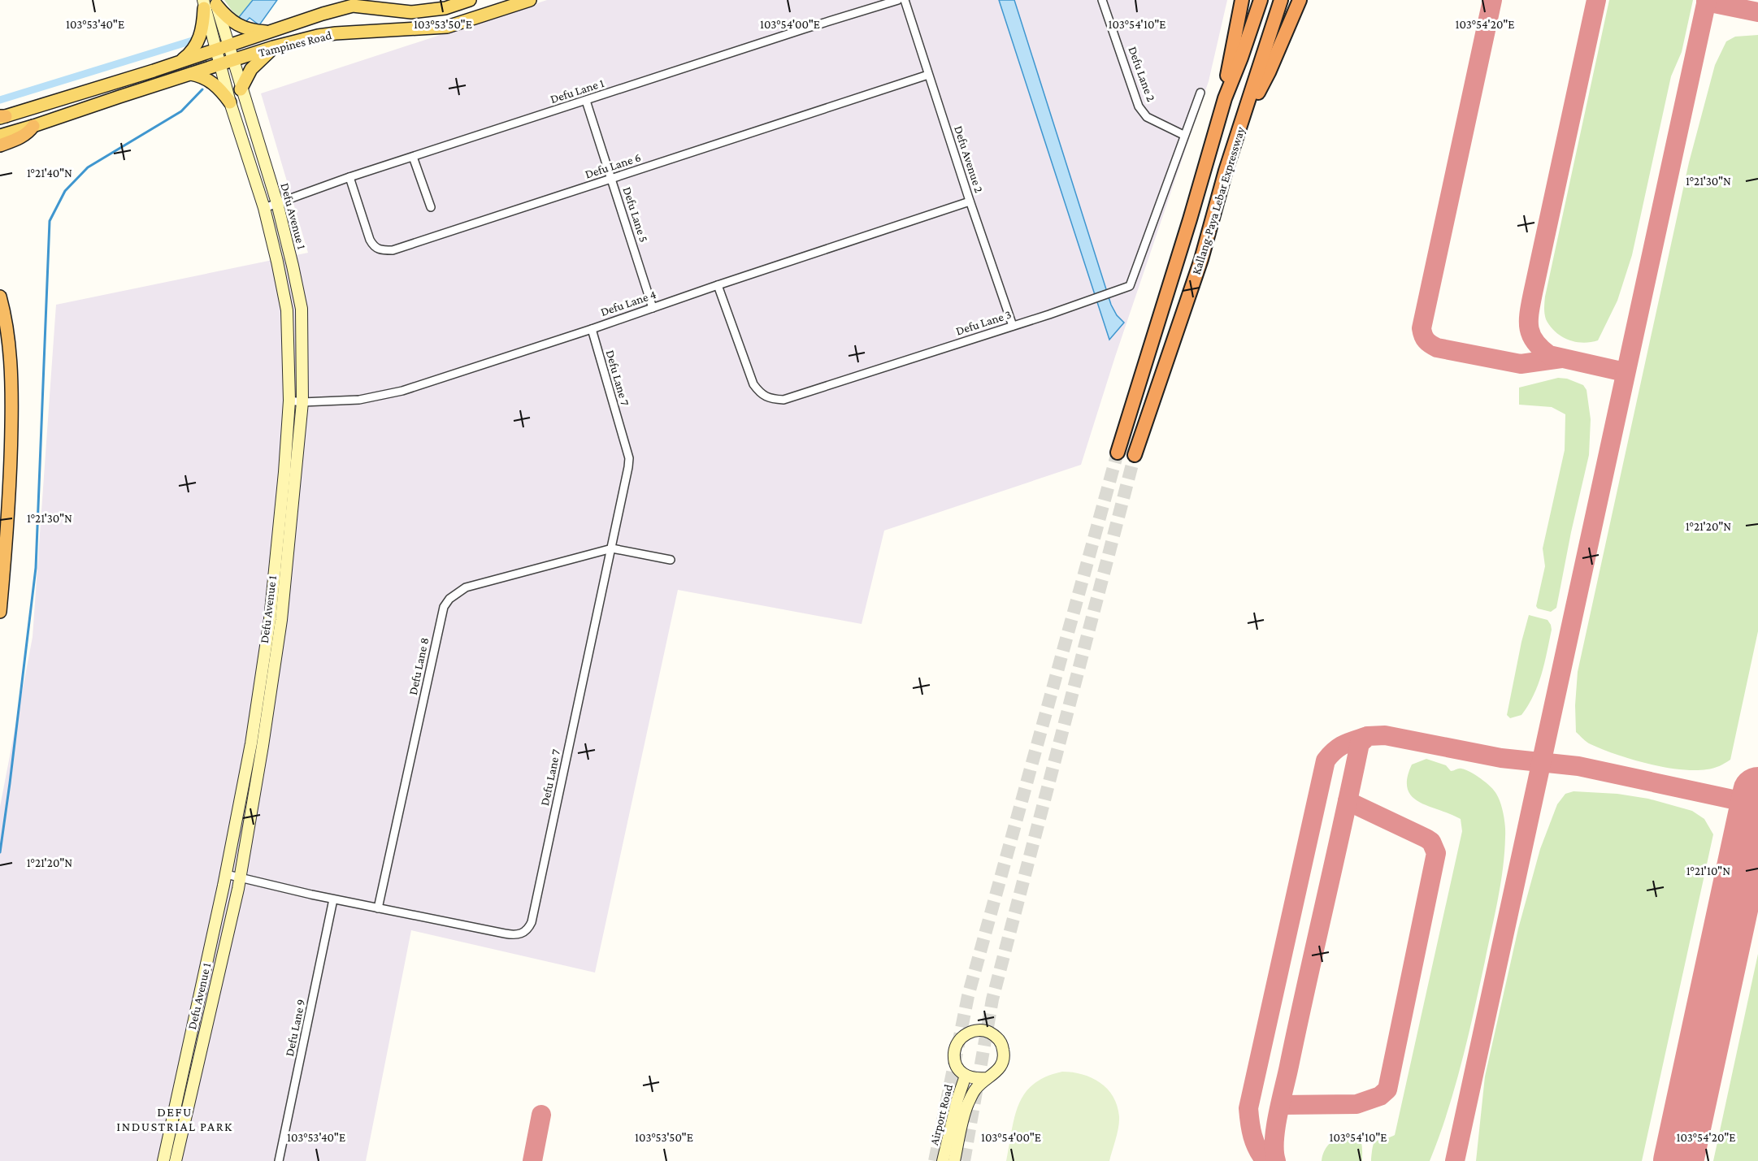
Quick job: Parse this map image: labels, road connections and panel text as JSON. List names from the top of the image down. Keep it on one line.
{"streets":{"highway":["Kallang-Paya Lebar Expressway"],"main road":["Tampines Road","Defu Avenue 1","Airport Road"],"street":["Defu Lane 2","Defu Lane 1","Defu Avenue 2","Defu Lane 6","Defu Lane 5","Defu Lane 4","Defu Lane 3","Defu Lane 7","Defu Lane 8","Defu Lane 9"]},"crossings":[["Tampines Road","Defu Avenue 1"],["Defu Lane 2","Defu Lane 3"],["Defu Lane 1","Defu Lane 6"],["Defu Lane 1","Defu Lane 5"],["Defu Lane 1","Defu Avenue 1"],["Defu Avenue 2","Defu Lane 6"],["Defu Avenue 2","Defu Lane 4"],["Defu Avenue 2","Defu Lane 3"],["Defu Lane 6","Defu Lane 5"],["Defu Lane 5","Defu Lane 4"],["Defu Avenue 1","Defu Lane 4"],["Defu Avenue 1","Defu Lane 7"],["Defu Lane 4","Defu Lane 3"],["Defu Lane 4","Defu Lane 7"],["Defu Lane 7","Defu Lane 8"],["Defu Lane 7","Defu Lane 9"]],"districts":["DEFU INDUSTRIAL PARK"],"coordinates":["103°53'40\"E","103°53'50\"E","103°54'00\"E","103°54'10\"E","103°54'20\"E","1°21'40\"N","1°21'30\"N","1°21'20\"N","1°21'10\"N"]}
